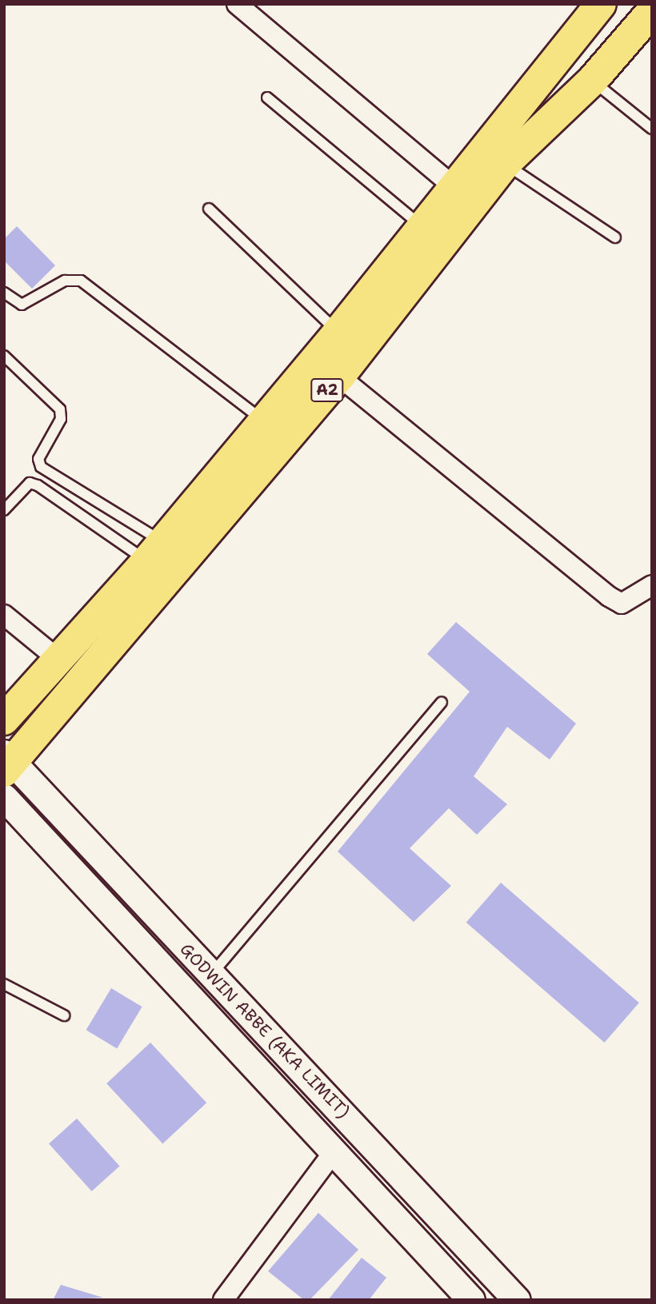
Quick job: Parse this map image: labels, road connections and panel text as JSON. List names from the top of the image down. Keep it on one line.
{"streets":{"highway":["A2"],"street":["GODWIN ABBE (AKA LIMIT)"]},"crossings":[["A2","GODWIN ABBE (AKA LIMIT)"]]}
